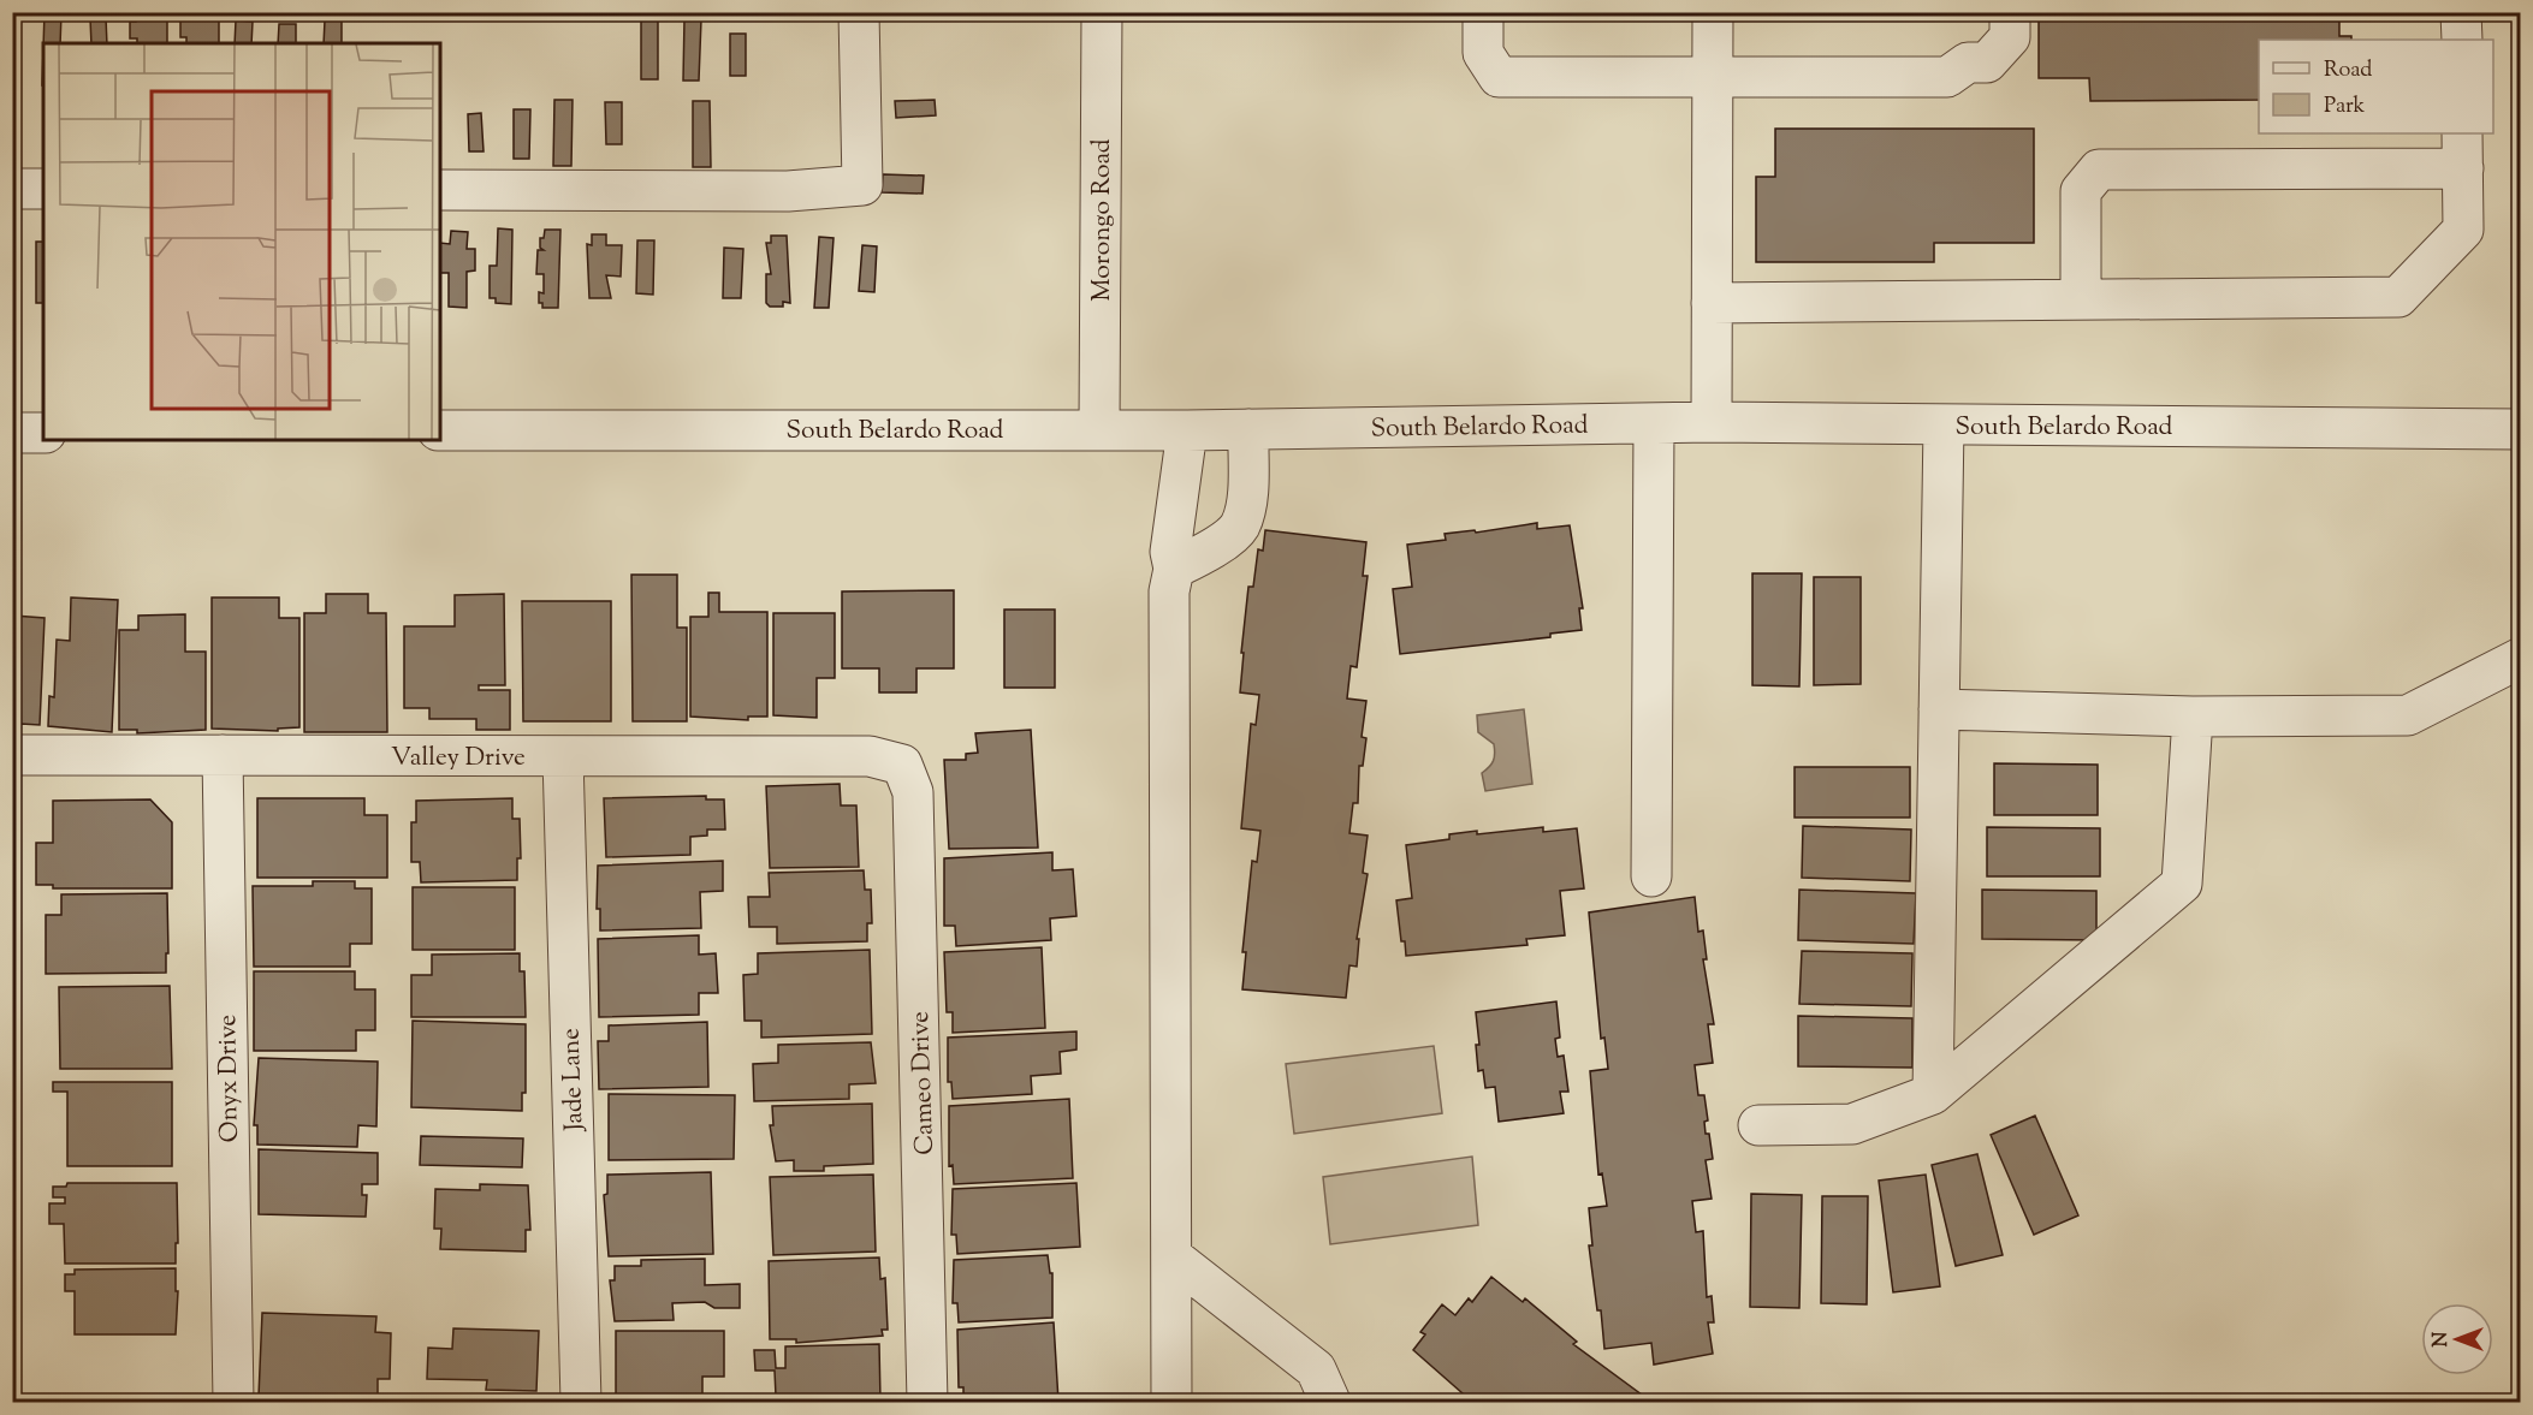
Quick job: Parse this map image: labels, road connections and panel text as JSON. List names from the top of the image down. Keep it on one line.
{"streets":{"street":["Morongo Road","South Belardo Road","Valley Drive","Onyx Drive","Jade Lane","Cameo Drive"]},"crossings":[["Morongo Road","South Belardo Road"],["Valley Drive","Onyx Drive"],["Valley Drive","Jade Lane"],["Valley Drive","Cameo Drive"]],"legend":["Road","Park"],"north":"left"}
